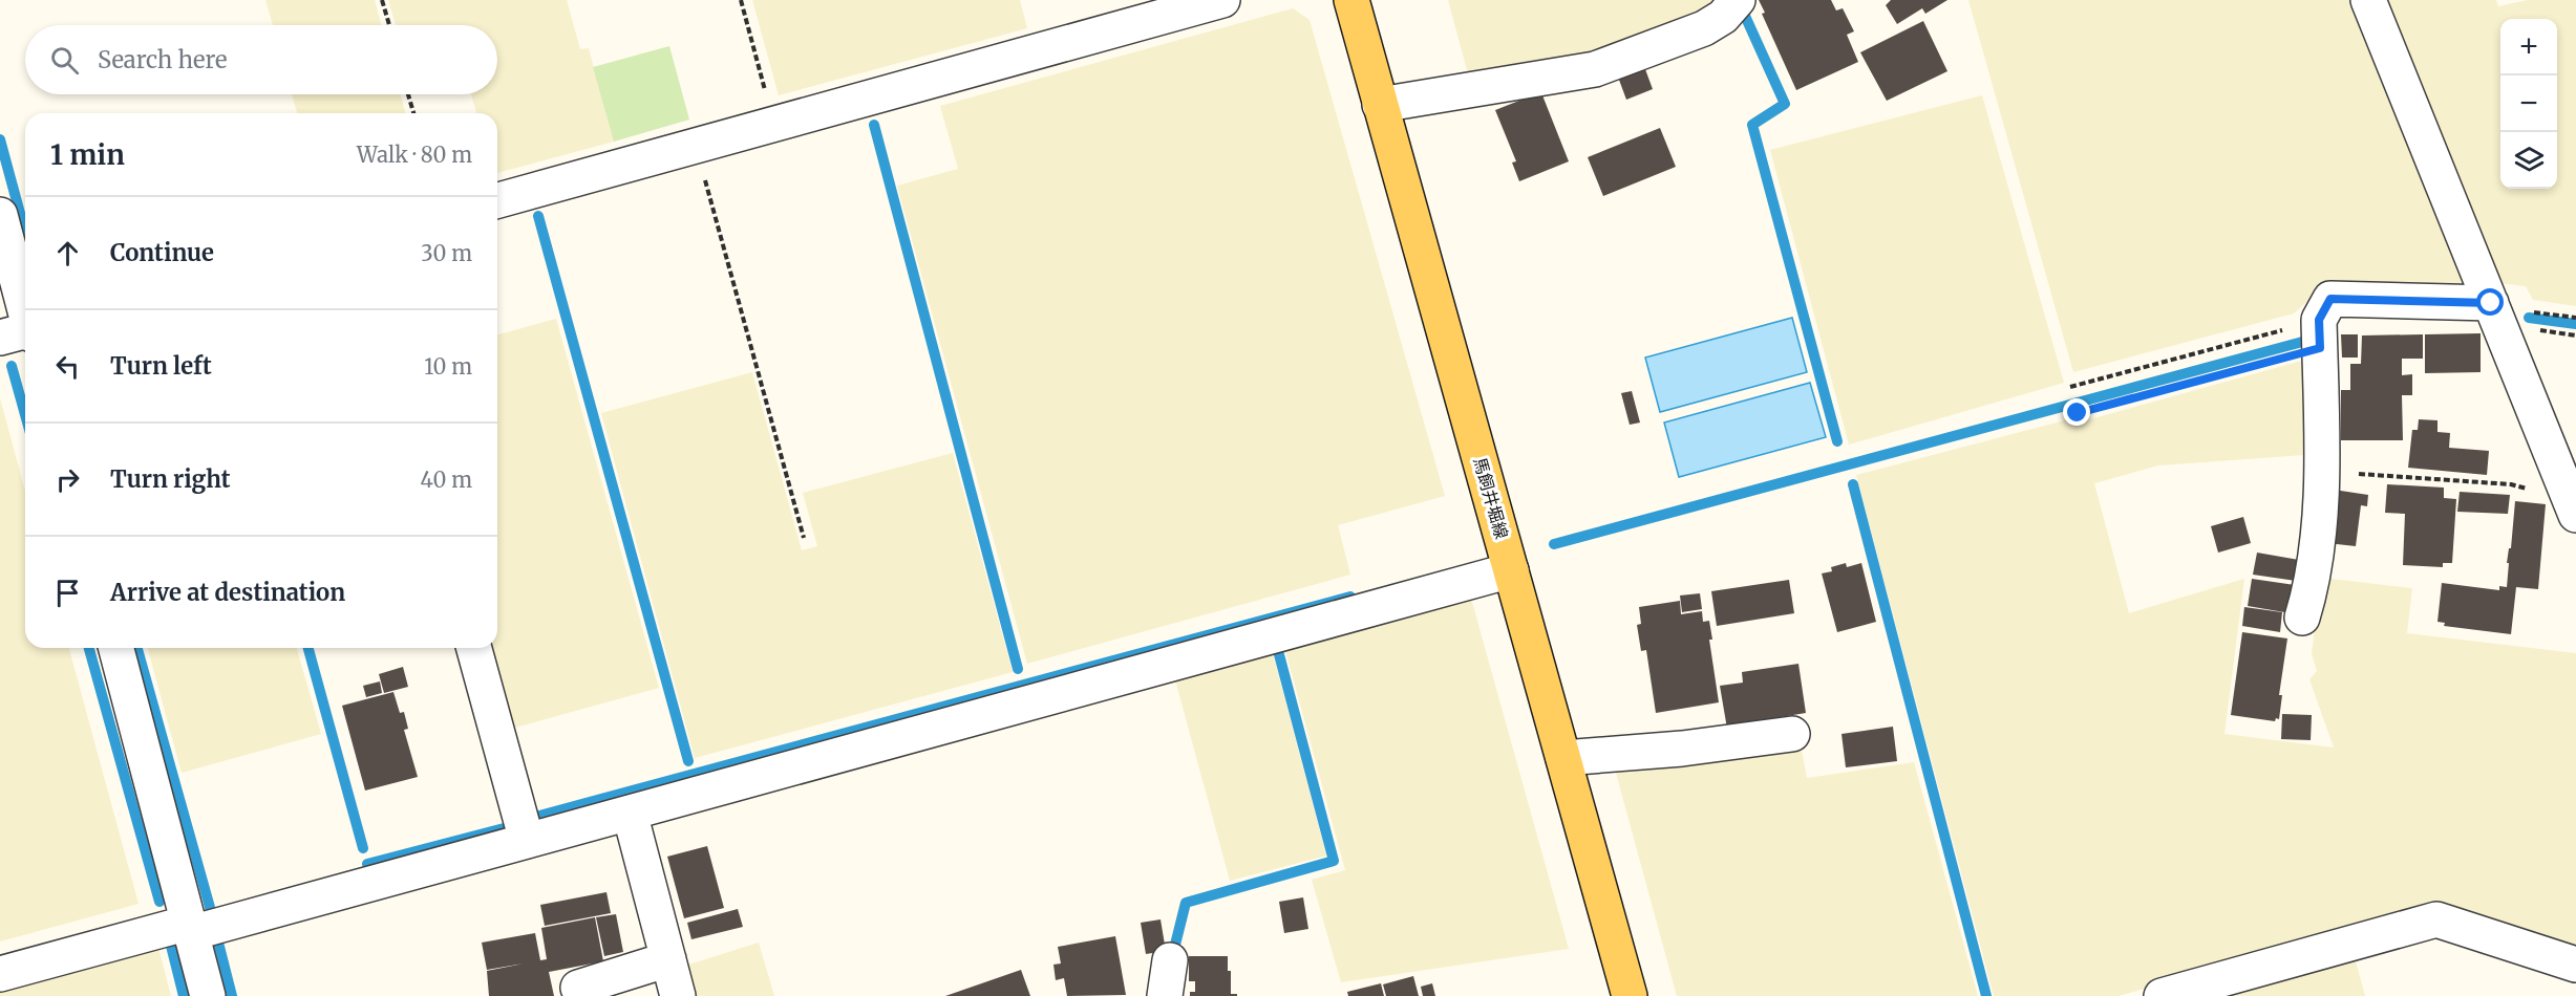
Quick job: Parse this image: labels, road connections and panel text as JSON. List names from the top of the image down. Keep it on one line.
{"streets":{"main road":["馬飼井堀線"]},"page":{"map_buttons":["+","−"],"search":"Search here","heading":["1 min","Walk · 80 m"],"list":[["Continue","30 m"],["Turn left","10 m"],["Turn right","40 m"],"Arrive at destination"]}}
